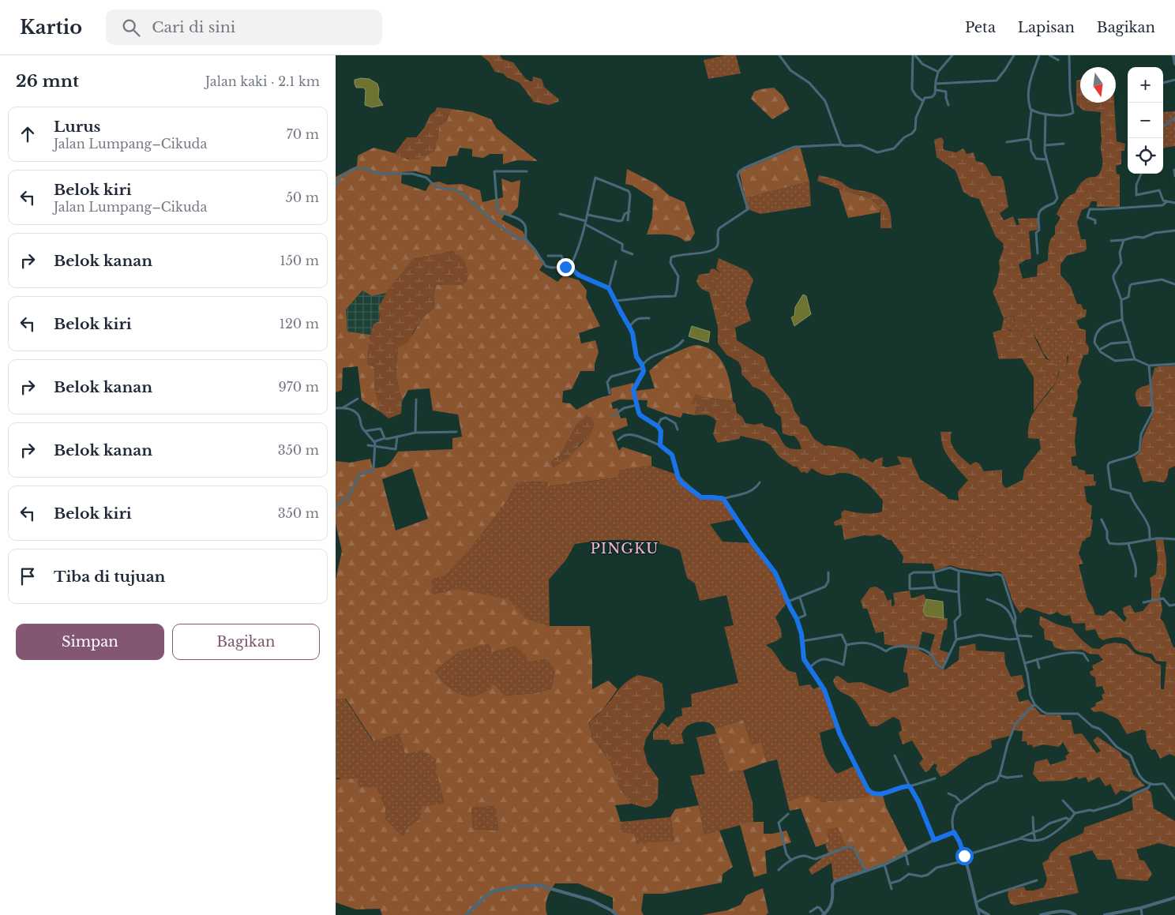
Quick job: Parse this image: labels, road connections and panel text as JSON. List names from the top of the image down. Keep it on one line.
{"districts":["PINGKU"],"north":"bottom","page":{"header":"Kartio","search":"Cari di sini","nav":["Peta","Lapisan","Bagikan"],"heading":["26 mnt","Jalan kaki · 2.1 km"],"map_buttons":["+","−"],"list":[["Lurus","Jalan Lumpang–Cikuda","70 m"],["Belok kiri","Jalan Lumpang–Cikuda","50 m"],["Belok kanan","150 m"],["Belok kiri","120 m"],["Belok kanan","970 m"],["Belok kanan","350 m"],["Belok kiri","350 m"],"Tiba di tujuan"],"buttons":["Simpan","Bagikan"]}}
